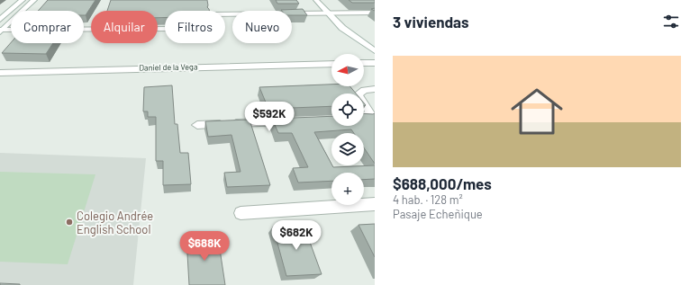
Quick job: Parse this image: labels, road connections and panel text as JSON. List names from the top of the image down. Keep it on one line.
{"streets":{"street":["Daniel de la Vega"]},"places":["Colegio Andrée English School"],"north":"left","page":{"heading":"3 viviendas","chip":["Comprar","Alquilar","Filtros","Nuevo"],"list":[{"name":"$688,000/mes","note":"4 hab. · 128 m² · Pasaje Echeñique"}],"map_buttons":"+","price":["$592K","$682K","$688K"]}}
